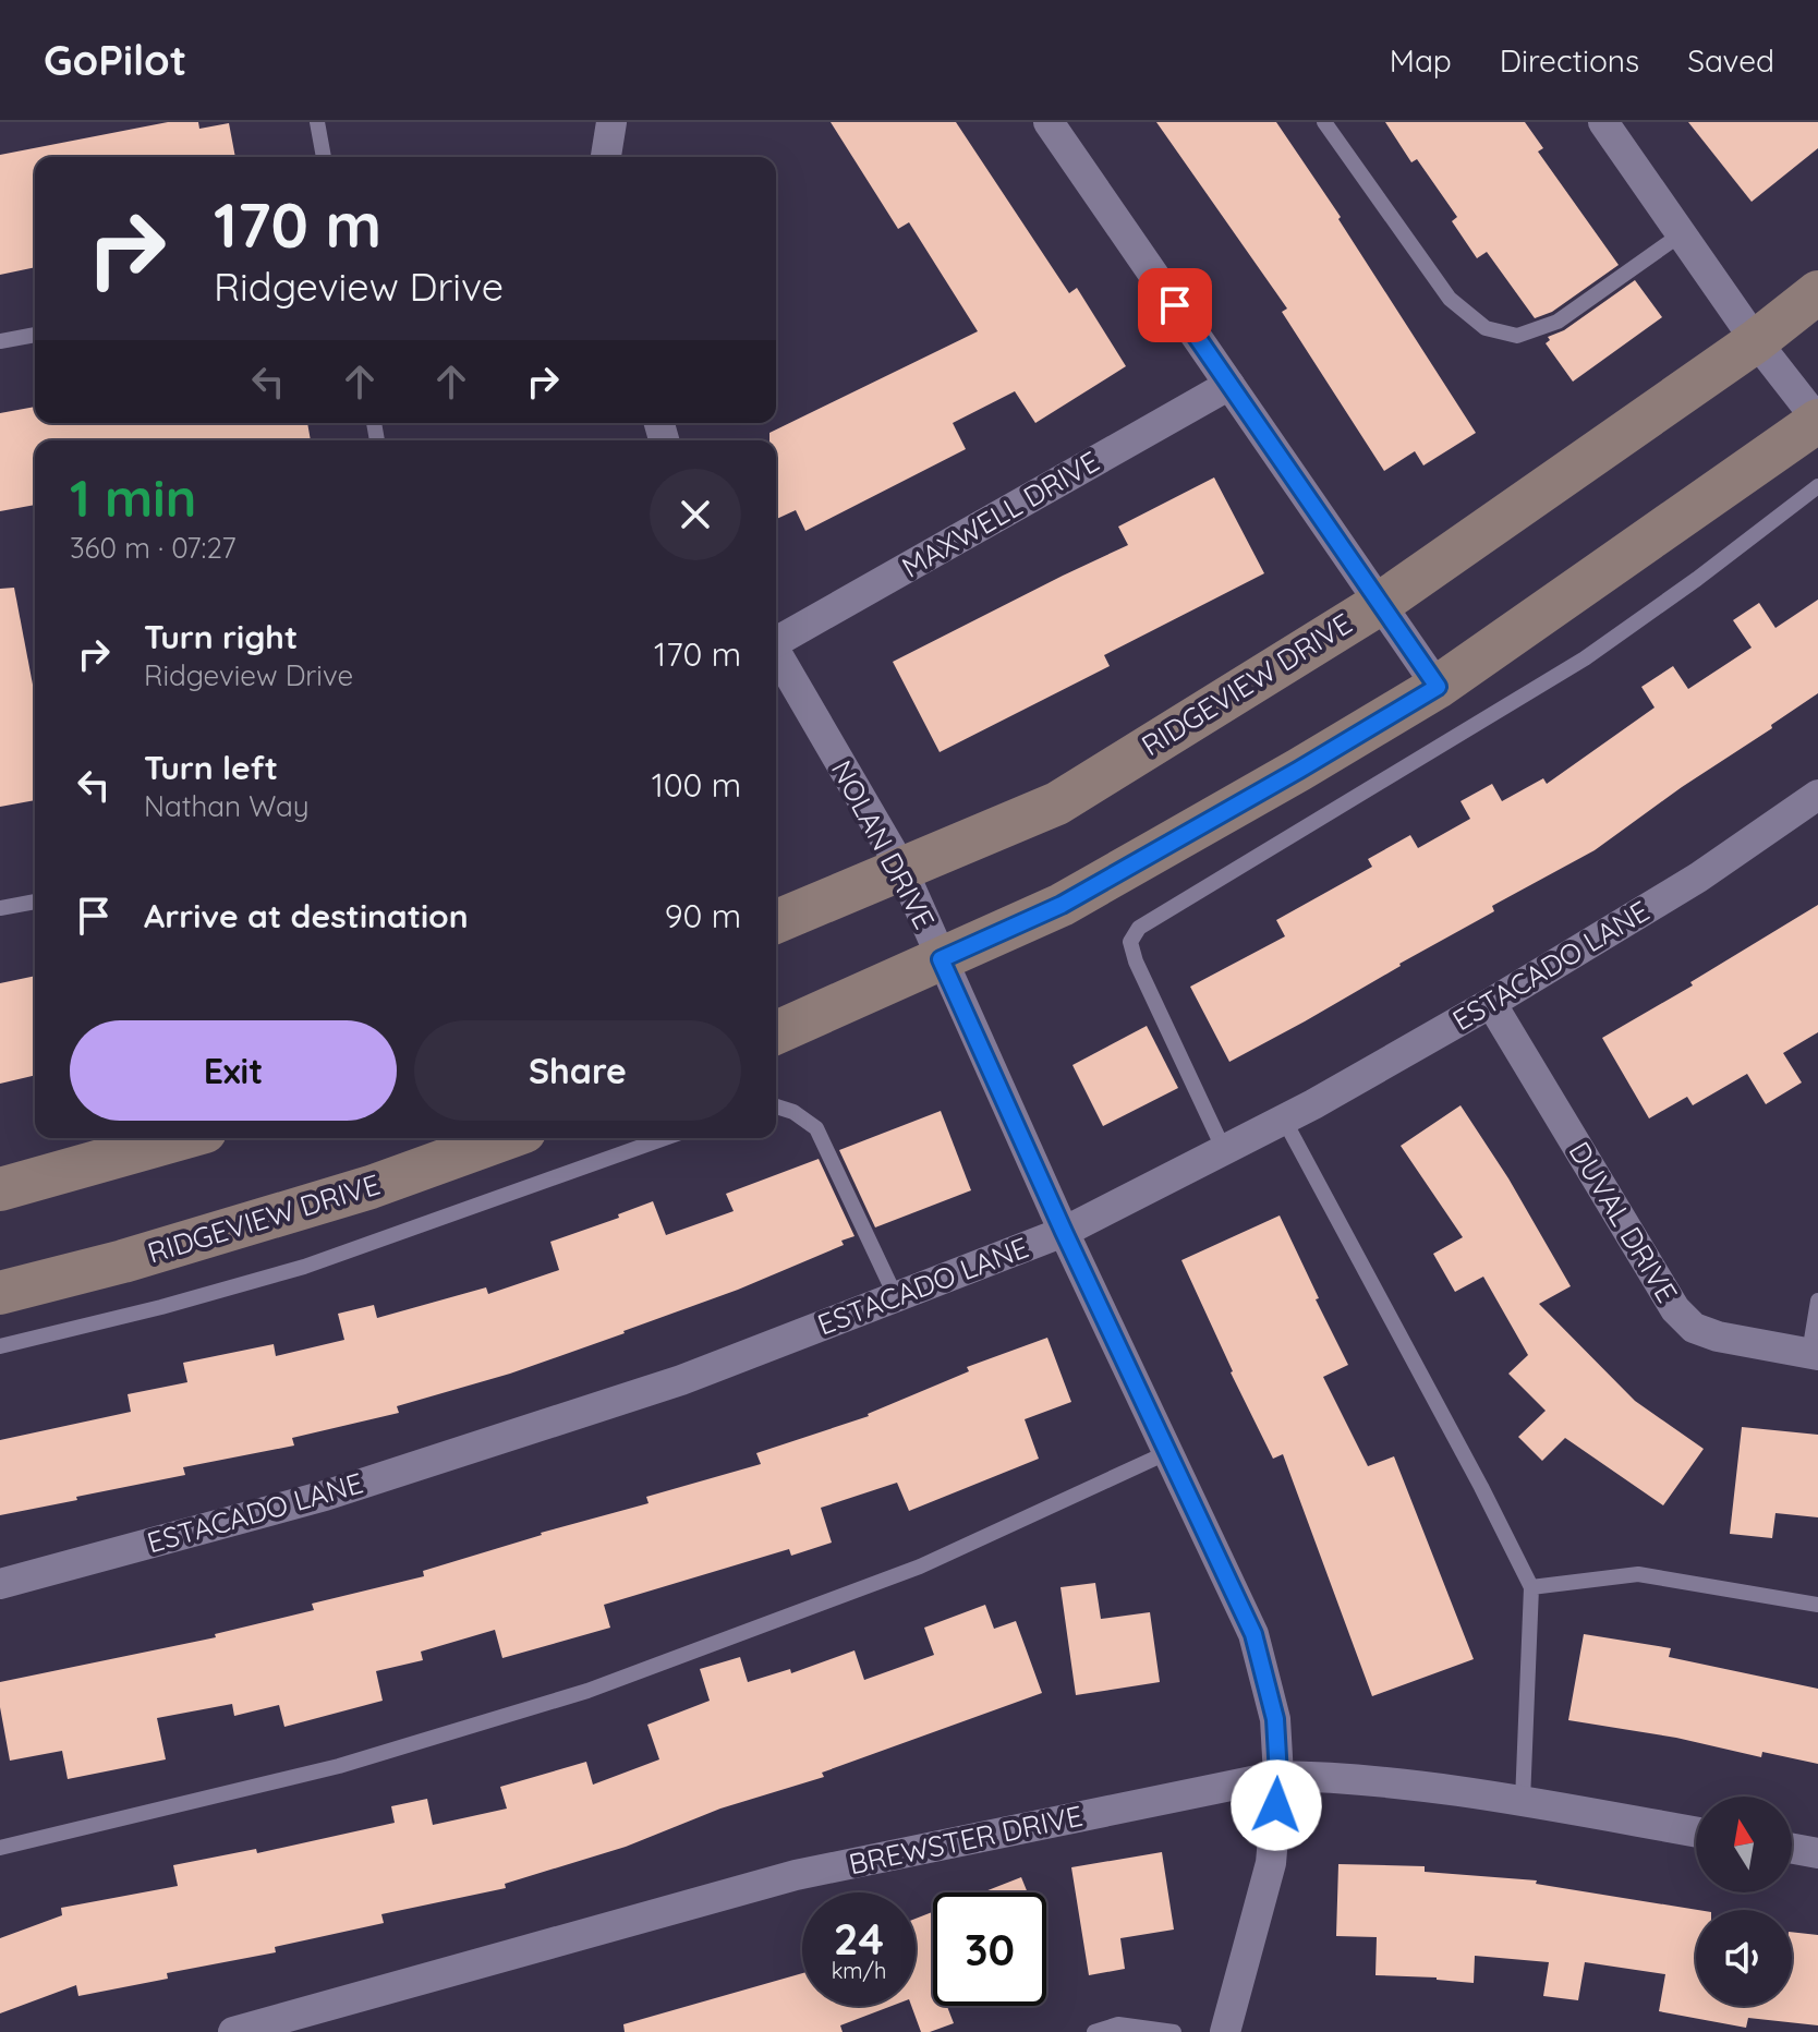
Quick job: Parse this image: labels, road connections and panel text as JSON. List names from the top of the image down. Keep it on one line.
{"streets":{"main road":["RIDGEVIEW DRIVE"],"street":["MAXWELL DRIVE","NOLAN DRIVE","ESTACADO LANE","DUVAL DRIVE","BREWSTER DRIVE"]},"crossings":[["RIDGEVIEW DRIVE","NOLAN DRIVE"],["NOLAN DRIVE","ESTACADO LANE"],["NOLAN DRIVE","BREWSTER DRIVE"],["ESTACADO LANE","DUVAL DRIVE"]],"north":"top","page":{"header":"GoPilot","nav":["Map","Directions","Saved"],"turn":["170 m","Ridgeview Drive"],"heading":["1 min","360 m · 07:27"],"list":[{"name":"Turn right","note":"Ridgeview Drive","value":"170 m"},{"name":"Turn left","note":"Nathan Way","value":"100 m"},{"name":"Arrive at destination","value":"90 m"}],"buttons":["Exit","Share"],"speed":"24 km/h","limit":"30"}}
